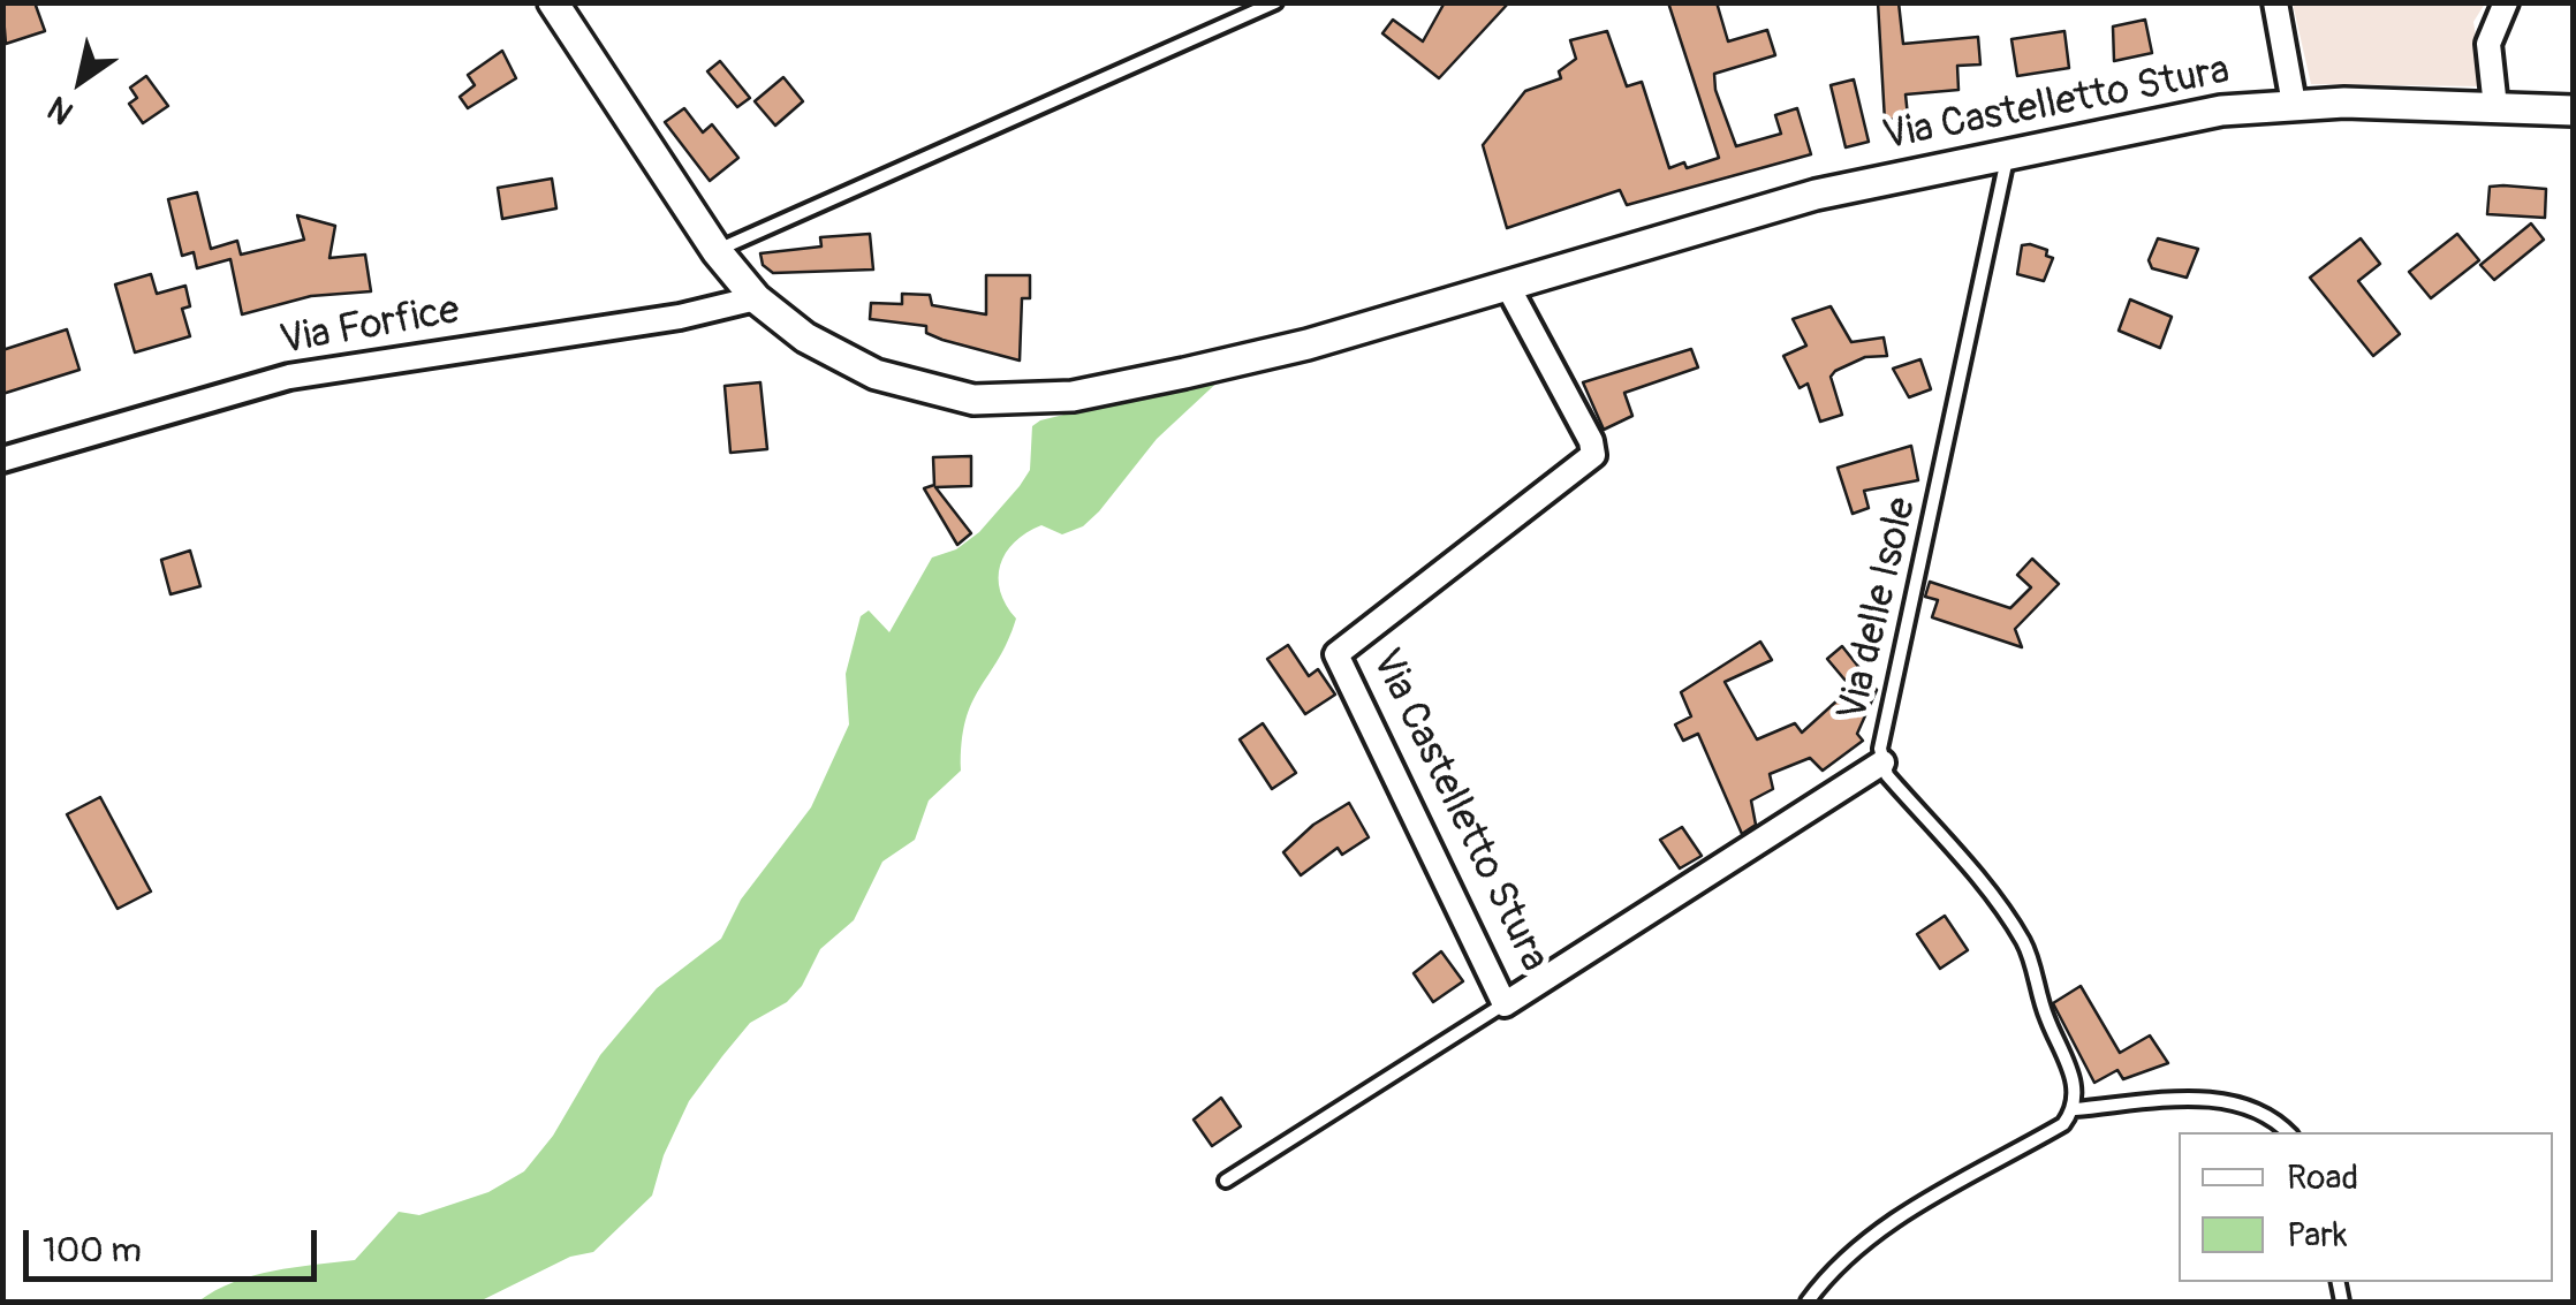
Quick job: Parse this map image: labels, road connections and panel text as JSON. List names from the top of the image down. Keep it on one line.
{"streets":{"street":["Via Castelletto Stura","Via Forfice"],"lane":["Via delle Isole"]},"crossings":[["Via Castelletto Stura","Via Forfice"],["Via Castelletto Stura","Via delle Isole"]],"legend":["Road","Park"],"scale_bar":"100 m","north":"bottom left"}
